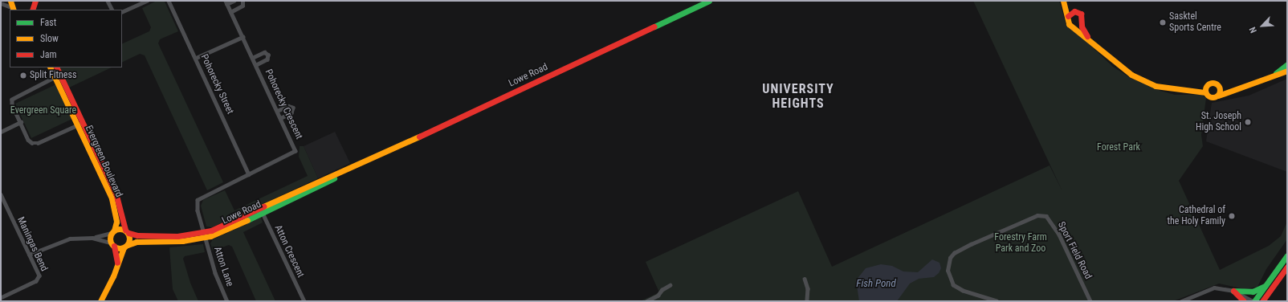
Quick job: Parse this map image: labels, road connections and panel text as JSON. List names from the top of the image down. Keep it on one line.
{"streets":{"street":["Lowe Road","Pohorecky Street","Pohorecky Crescent","Evergreen Boulevard","Maningas Bend","Sport Field Road","Atton Crescent","Atton Lane"]},"crossings":[["Lowe Road","Pohorecky Crescent"],["Lowe Road","Evergreen Boulevard"],["Lowe Road","Atton Crescent"],["Lowe Road","Atton Lane"],["Pohorecky Street","Pohorecky Crescent"],["Pohorecky Crescent","Atton Lane"]],"districts":["UNIVERSITY HEIGHTS"],"water":["Fish Pond"],"parks":["Evergreen Square","Forest Park","Forestry Farm Park and Zoo"],"places":["Sasktel Sports Centre","Split Fitness","St. Joseph High School","Cathedral of the Holy Family"],"legend":["Fast","Slow","Jam"],"north":"bottom left"}
